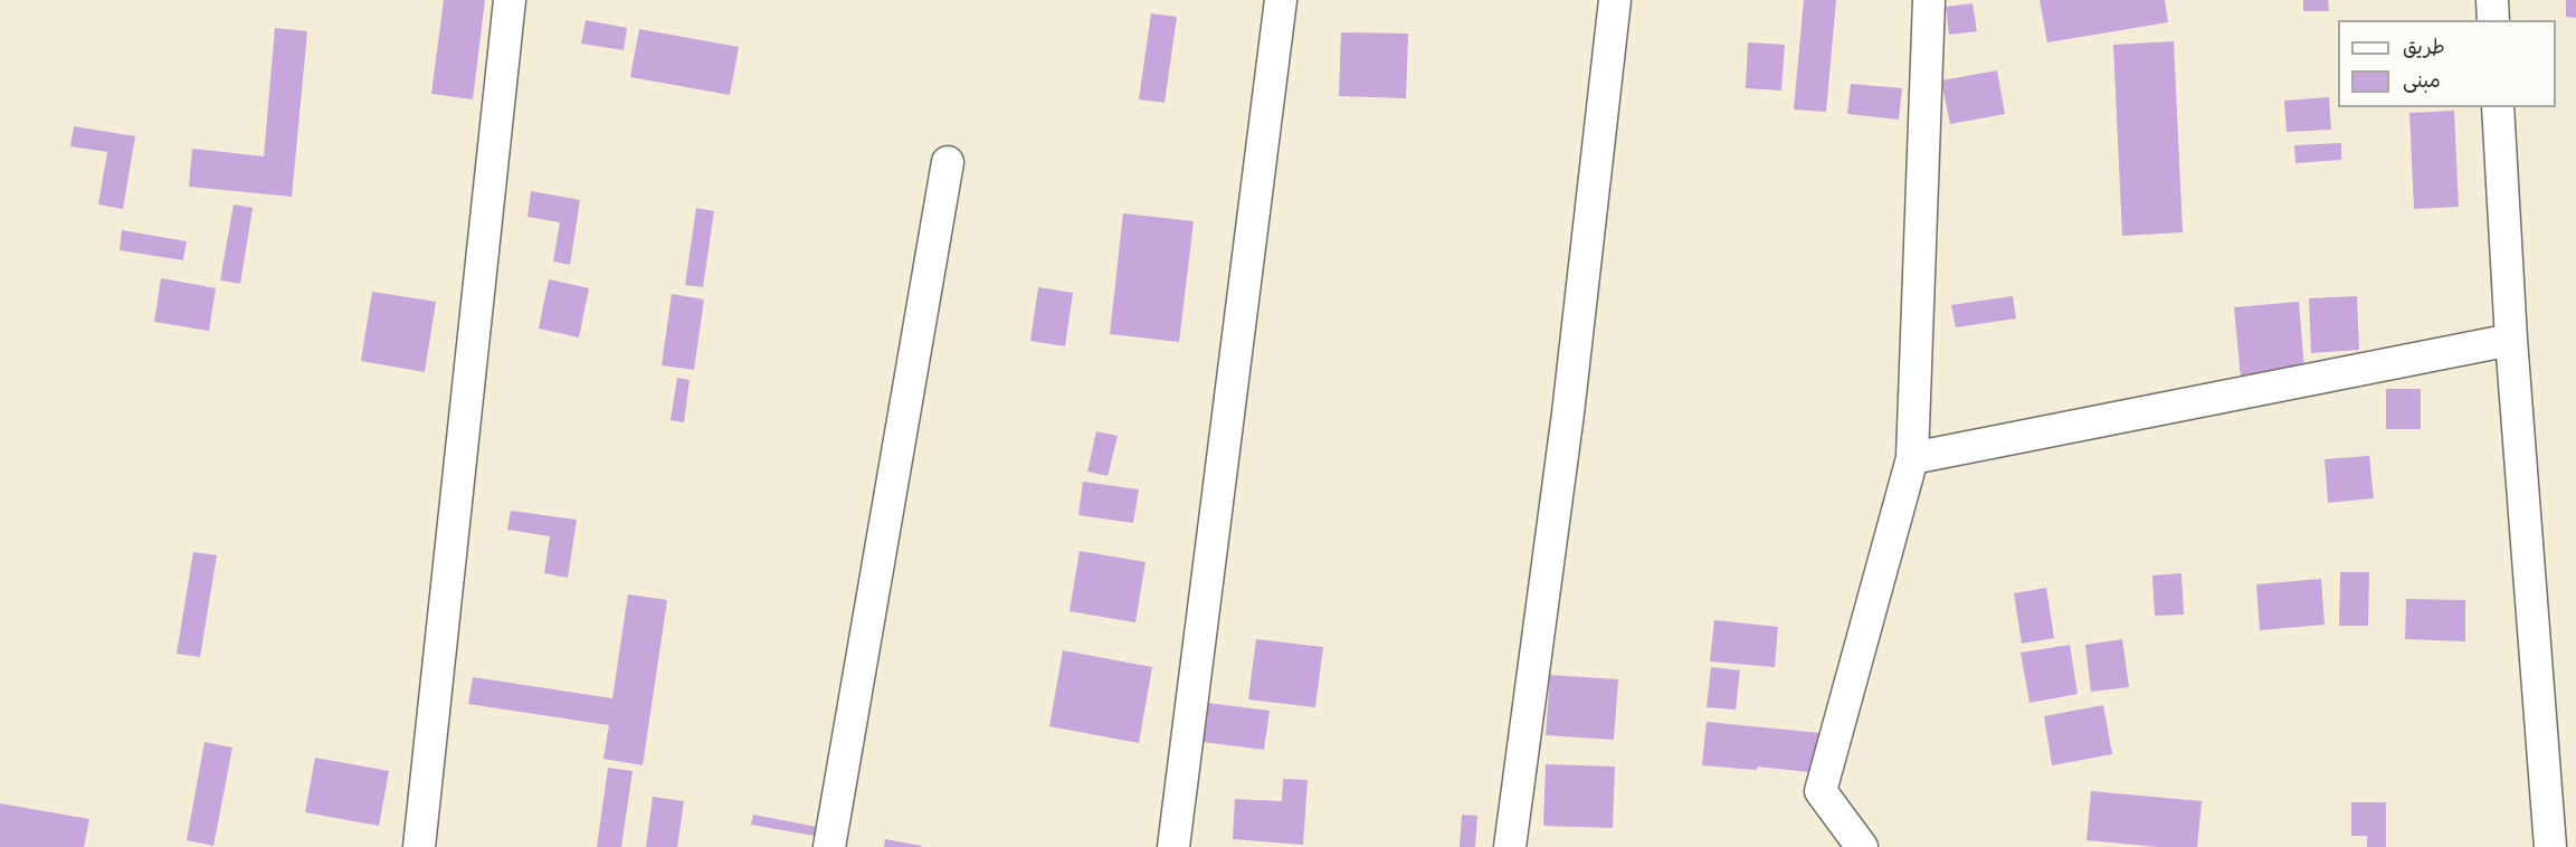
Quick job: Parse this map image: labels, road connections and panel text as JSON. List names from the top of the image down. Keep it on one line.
{"legend":["طريق","مبنى"]}
